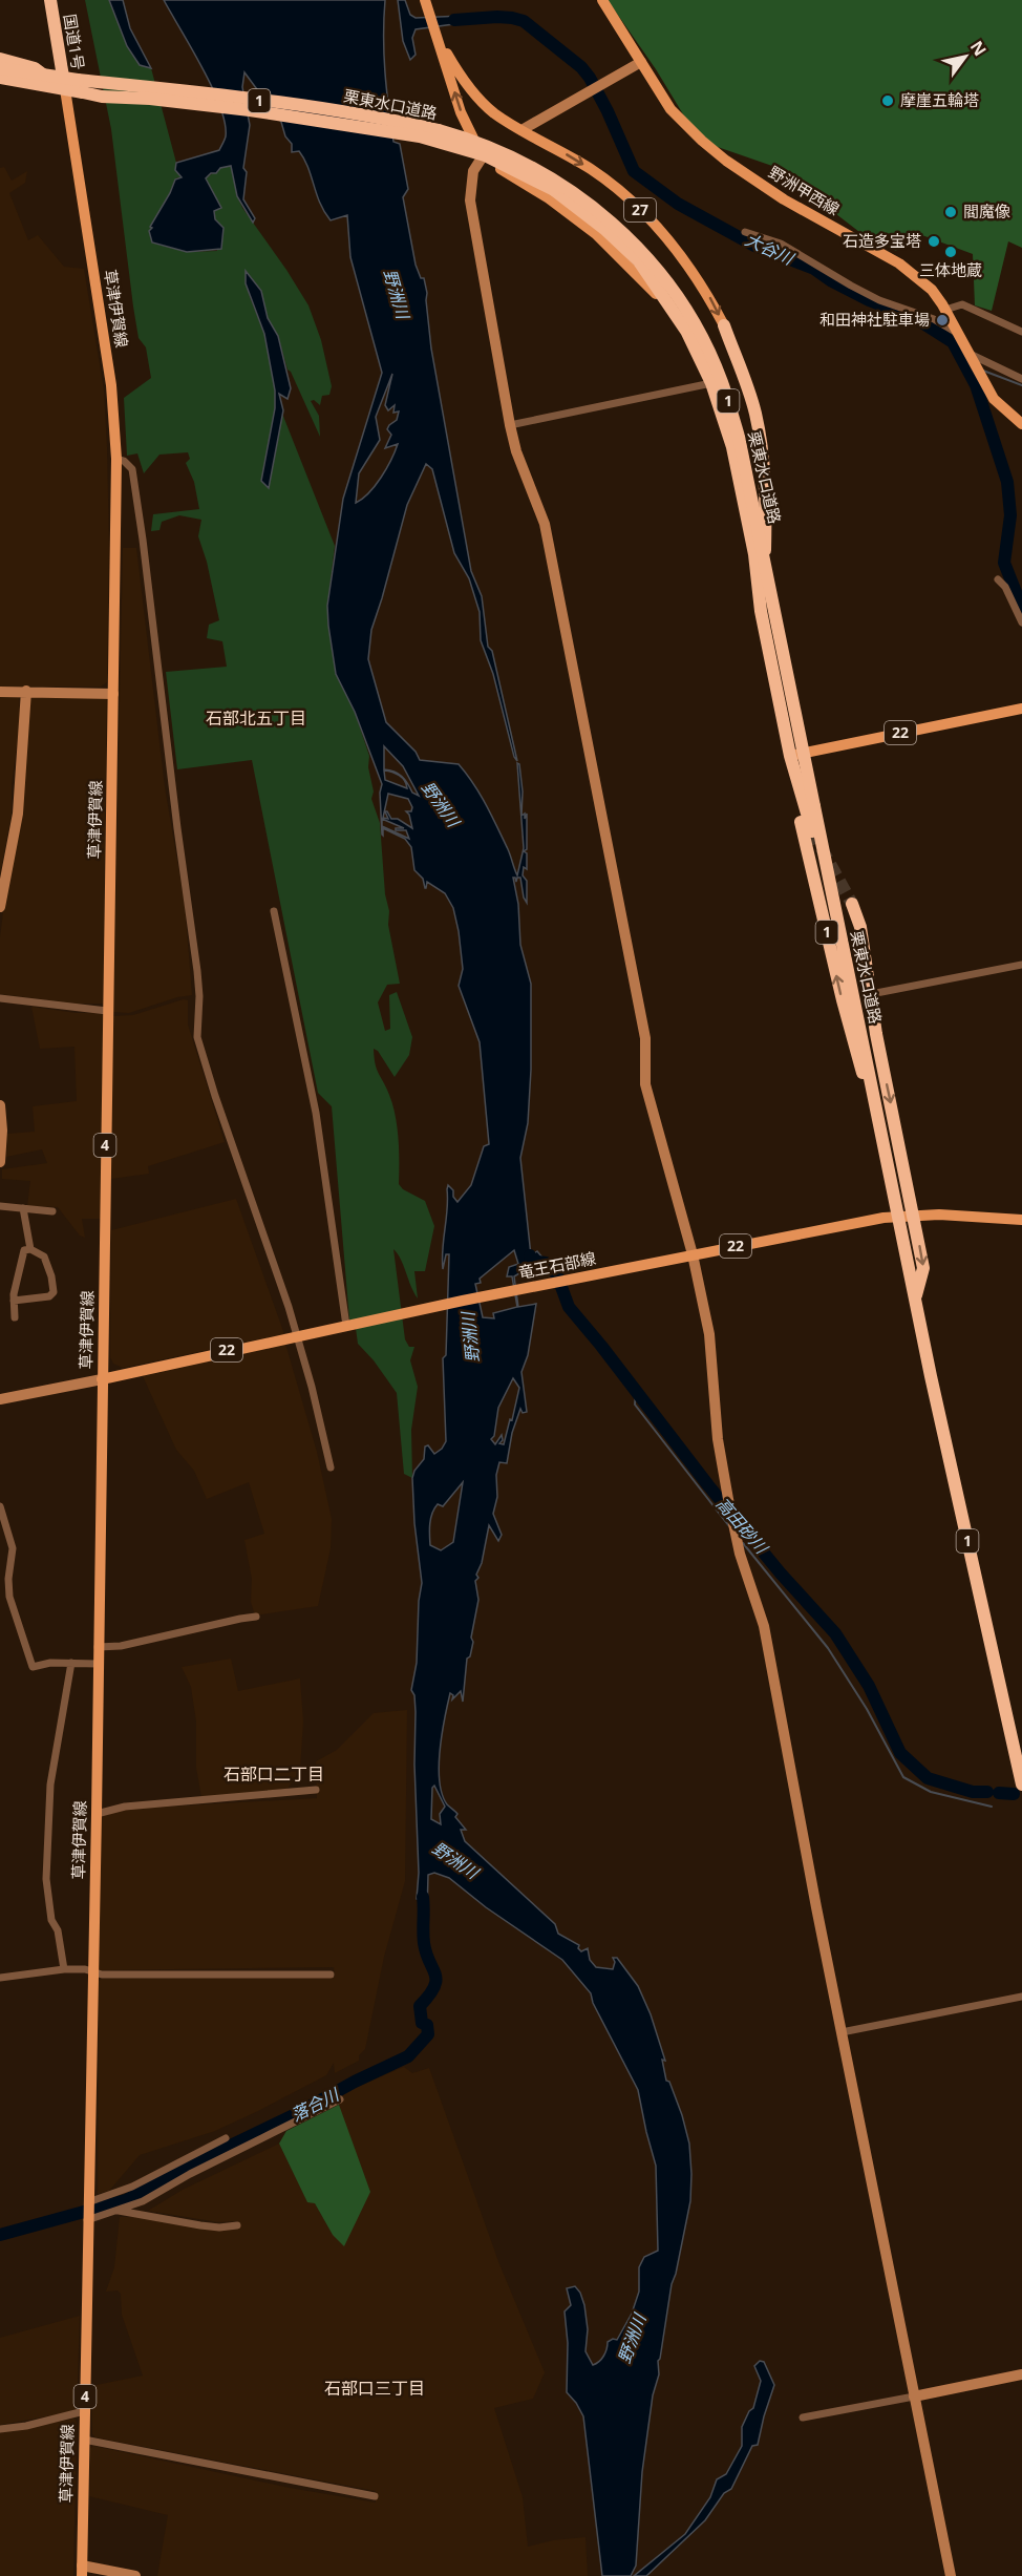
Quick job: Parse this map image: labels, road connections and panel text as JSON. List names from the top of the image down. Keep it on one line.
{"streets":{"highway":["国道1号","1","栗東水口道路"],"main road":["野洲甲西線","27","草津伊賀線","22","4","竜王石部線"]},"crossings":[["国道1号","1"],["国道1号","栗東水口道路"],["国道1号","草津伊賀線"],["1","栗東水口道路"],["1","27"],["1","草津伊賀線"],["栗東水口道路","草津伊賀線"],["栗東水口道路","22"],["栗東水口道路","竜王石部線"],["草津伊賀線","竜王石部線"]],"districts":["石部北五丁目","石部口二丁目","石部口三丁目"],"water":["大谷川","野洲川","高田砂川","落合川"],"places":["摩崖五輪塔","閻魔像","石造多宝塔","三体地蔵","和田神社駐車場"],"north":"top right"}
